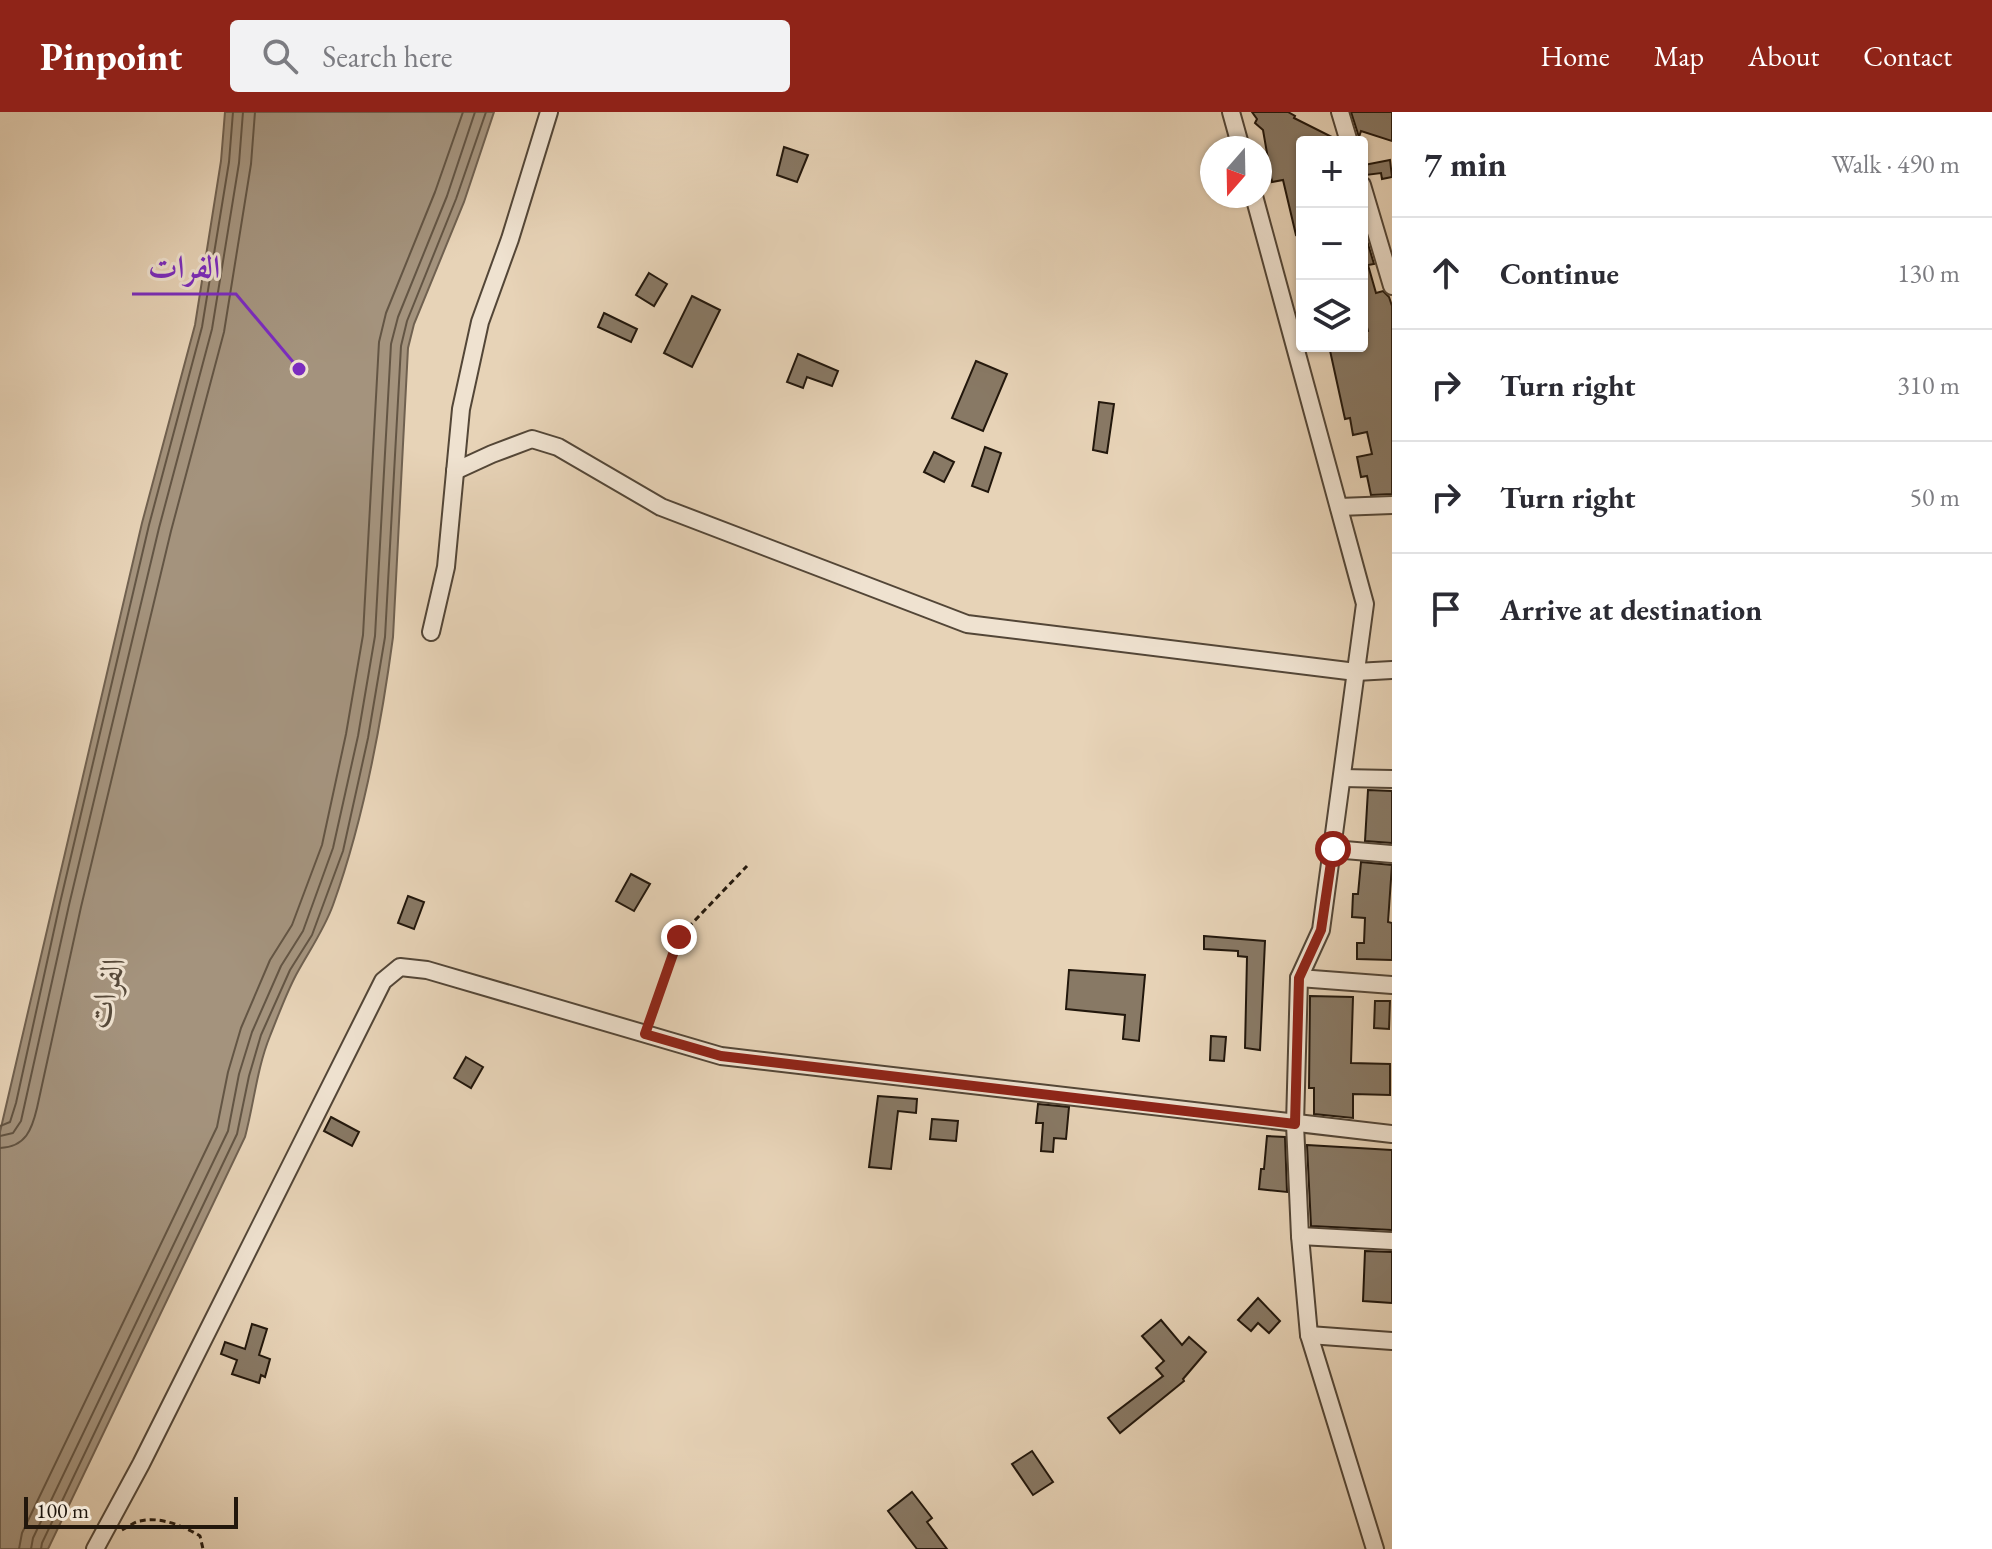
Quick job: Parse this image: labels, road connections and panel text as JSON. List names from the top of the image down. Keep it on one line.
{"water":["الفرات"],"places":["الفرات"],"scale_bar":"100 m","north":"bottom","page":{"header":"Pinpoint","search":"Search here","nav":["Home","Map","About","Contact"],"heading":["7 min","Walk · 490 m"],"map_buttons":["+","−"],"list":[["Continue","130 m"],["Turn right","310 m"],["Turn right","50 m"],"Arrive at destination"],"scale":"100 m"}}
